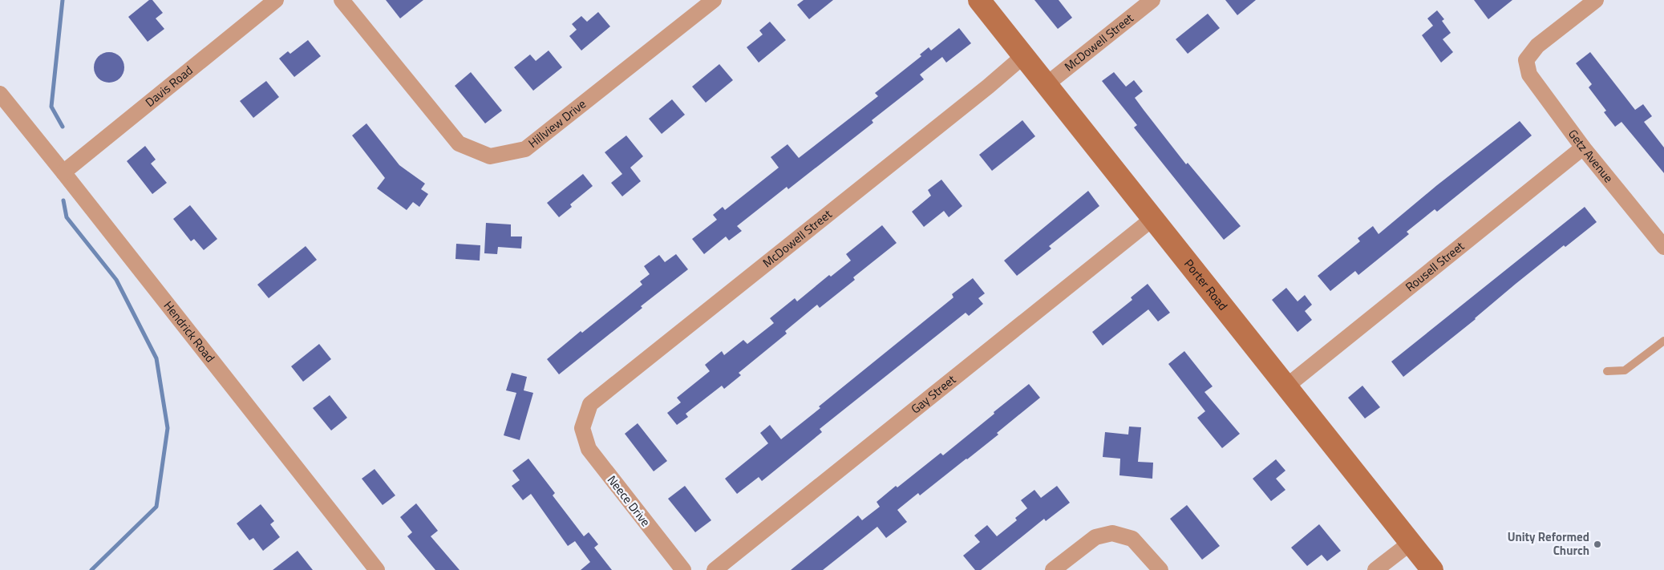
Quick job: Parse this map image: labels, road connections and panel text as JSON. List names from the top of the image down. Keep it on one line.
{"streets":{"street":["McDowell Street","Davis Road","Hillview Drive","Getz Avenue","Rousell Street","Porter Road","Hendrick Road","Gay Street","Neece Drive"]},"crossings":[["McDowell Street","Porter Road"],["McDowell Street","Neece Drive"],["Davis Road","Hendrick Road"],["Getz Avenue","Rousell Street"],["Rousell Street","Porter Road"],["Porter Road","Gay Street"]],"places":["Unity Reformed Church"]}
